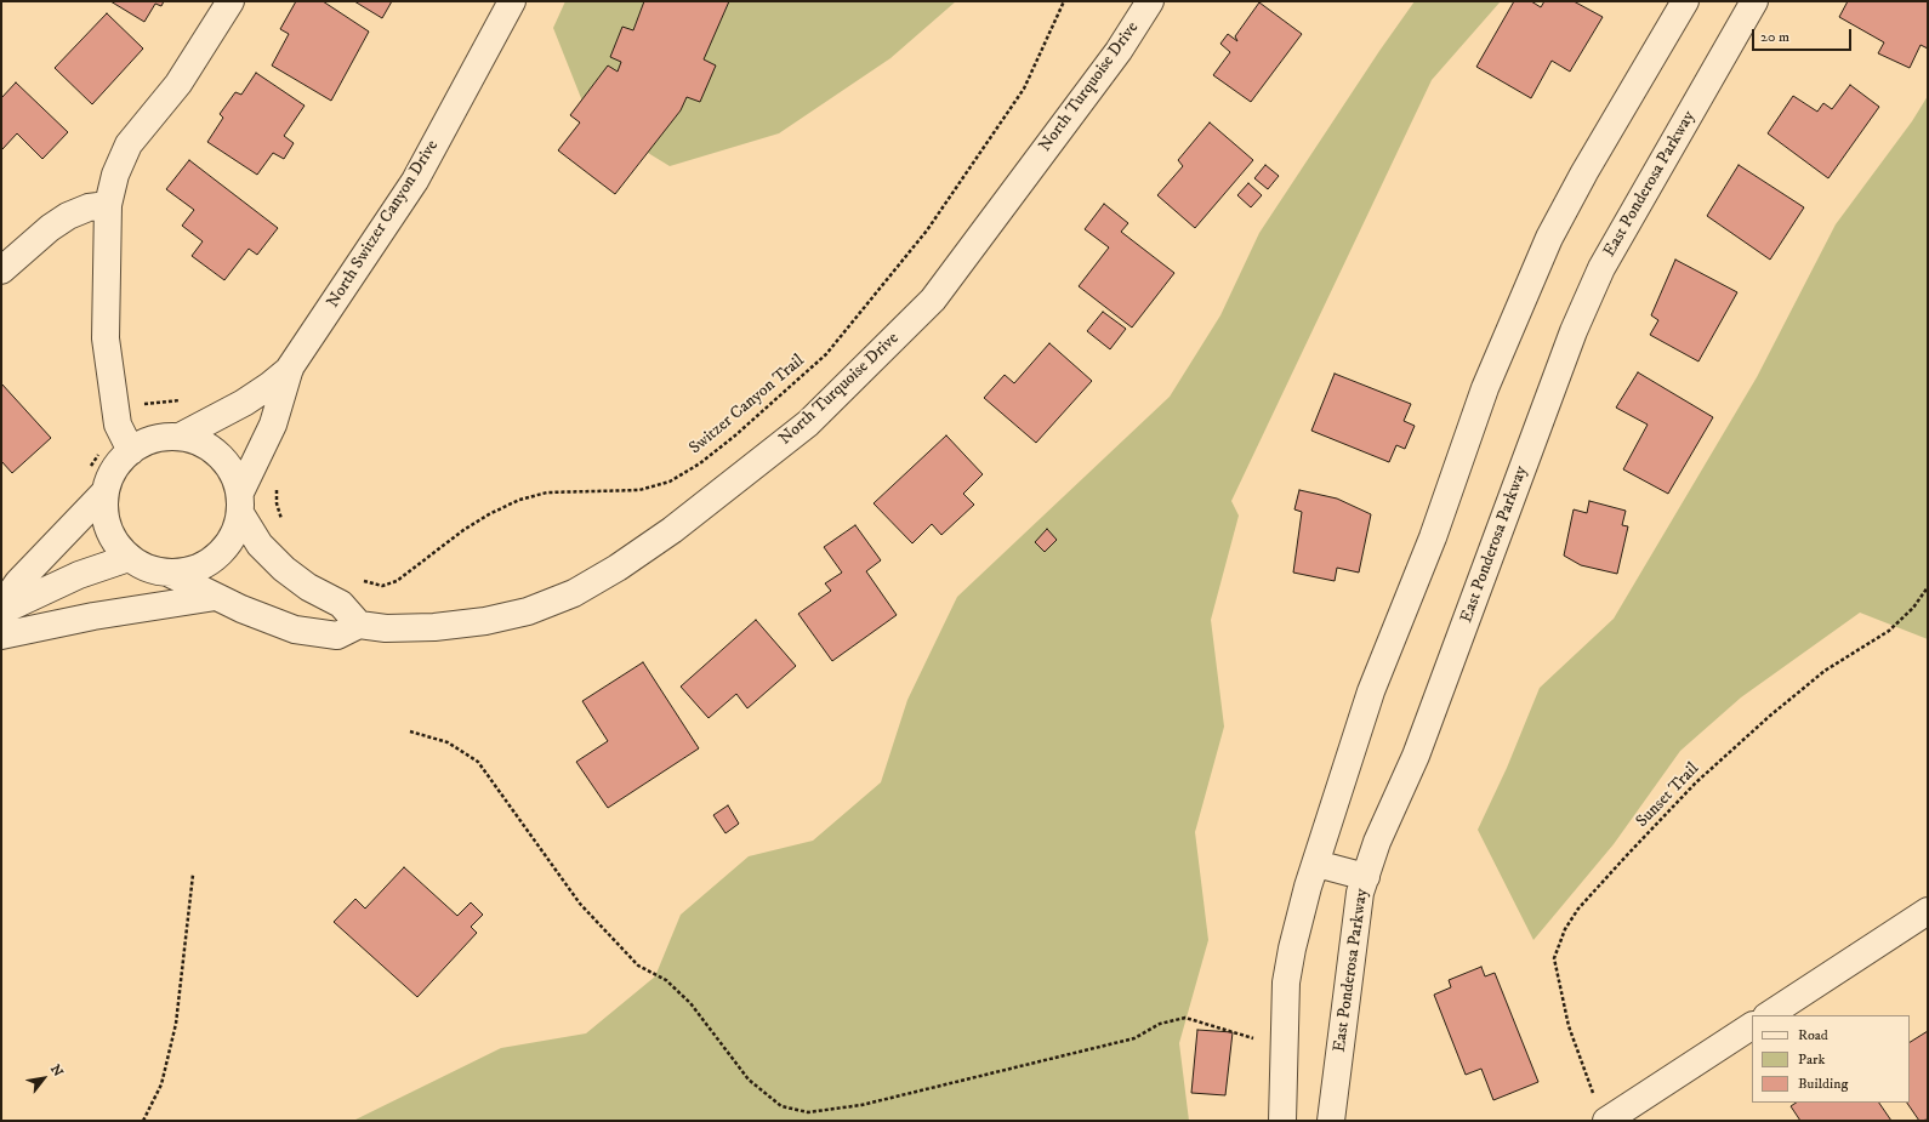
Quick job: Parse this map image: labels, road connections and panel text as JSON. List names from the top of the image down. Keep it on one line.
{"streets":{"street":["North Turquoise Drive","East Ponderosa Parkway","North Switzer Canyon Drive"],"path":["Switzer Canyon Trail","Sunset Trail"]},"legend":["Road","Park","Building"],"scale_bar":"20 m","north":"top right"}
